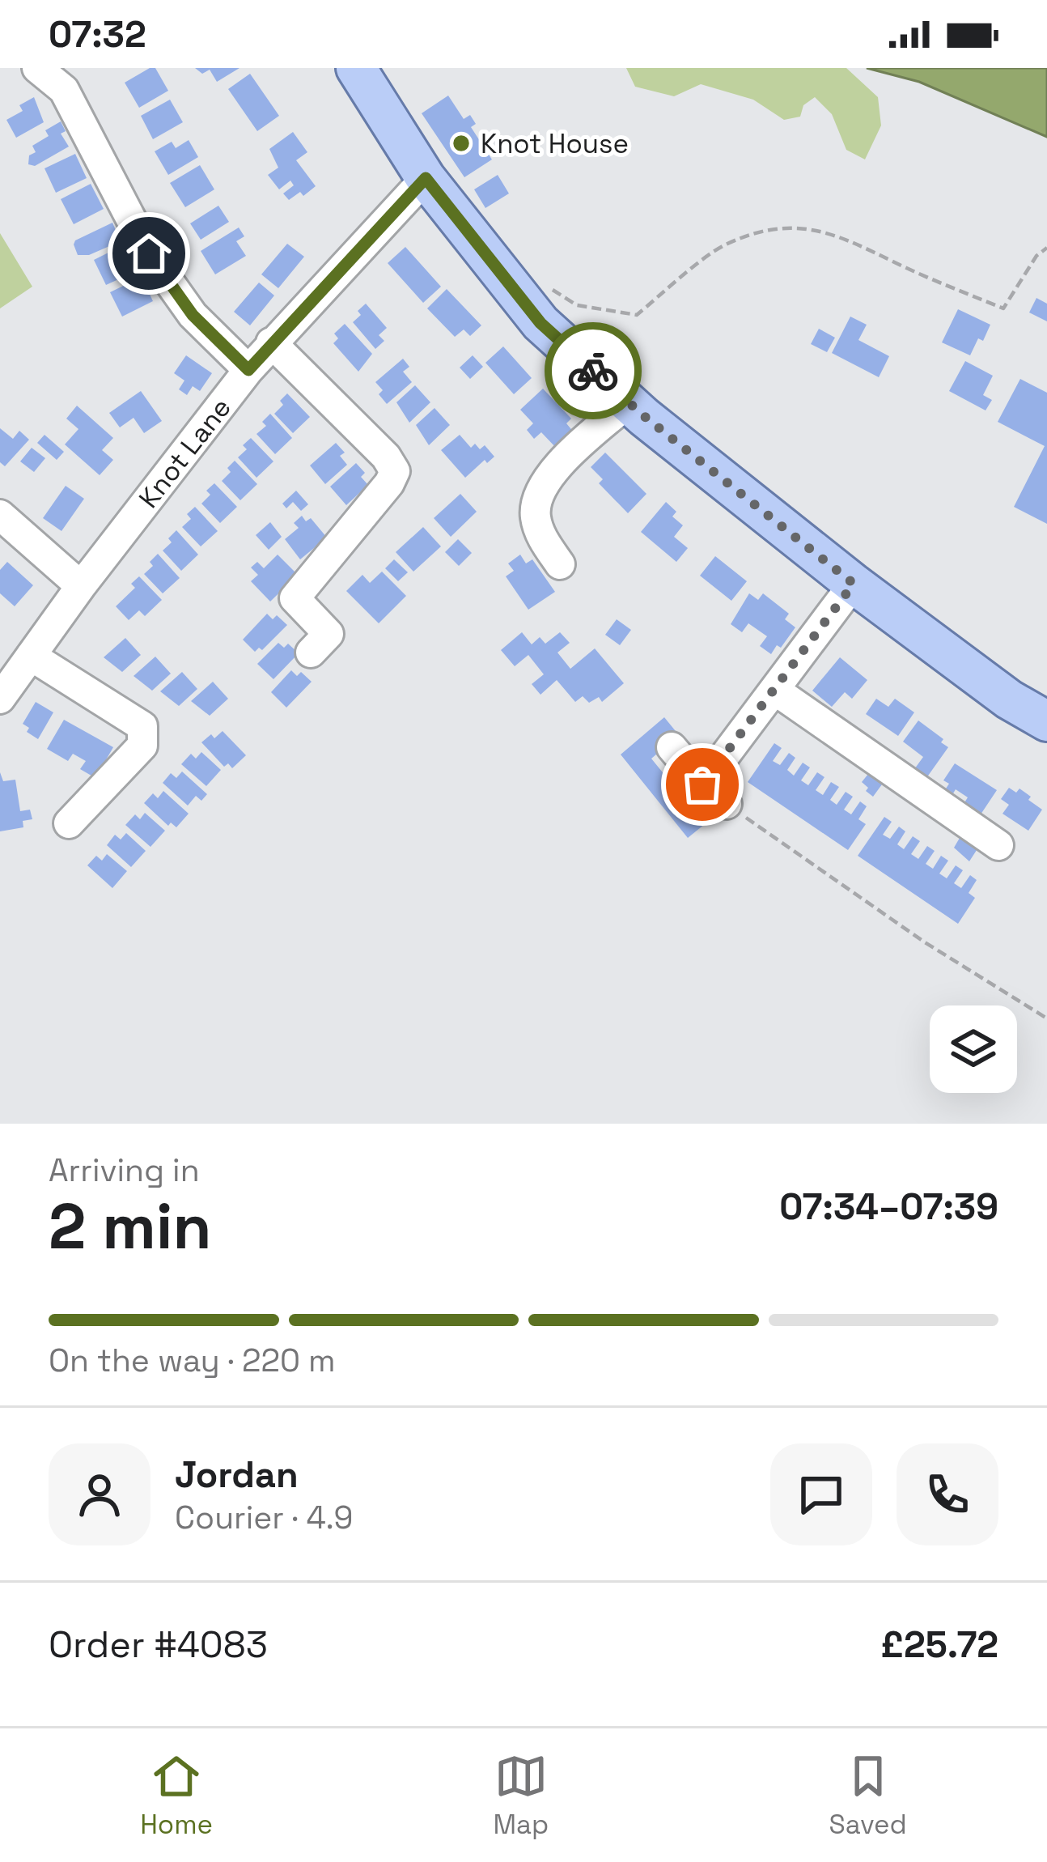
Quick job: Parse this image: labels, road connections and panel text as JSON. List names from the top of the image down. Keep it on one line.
{"streets":{"street":["Knot Lane"]},"places":["Knot House"],"page":{"status":"07:32","heading":["2 min","Arriving in","07:34–07:39"],"panel":["Jordan","Courier · 4.9","Order #4083","£25.72"],"bar":"On the way · 220 m","tabs":["Home","Map","Saved"]}}
